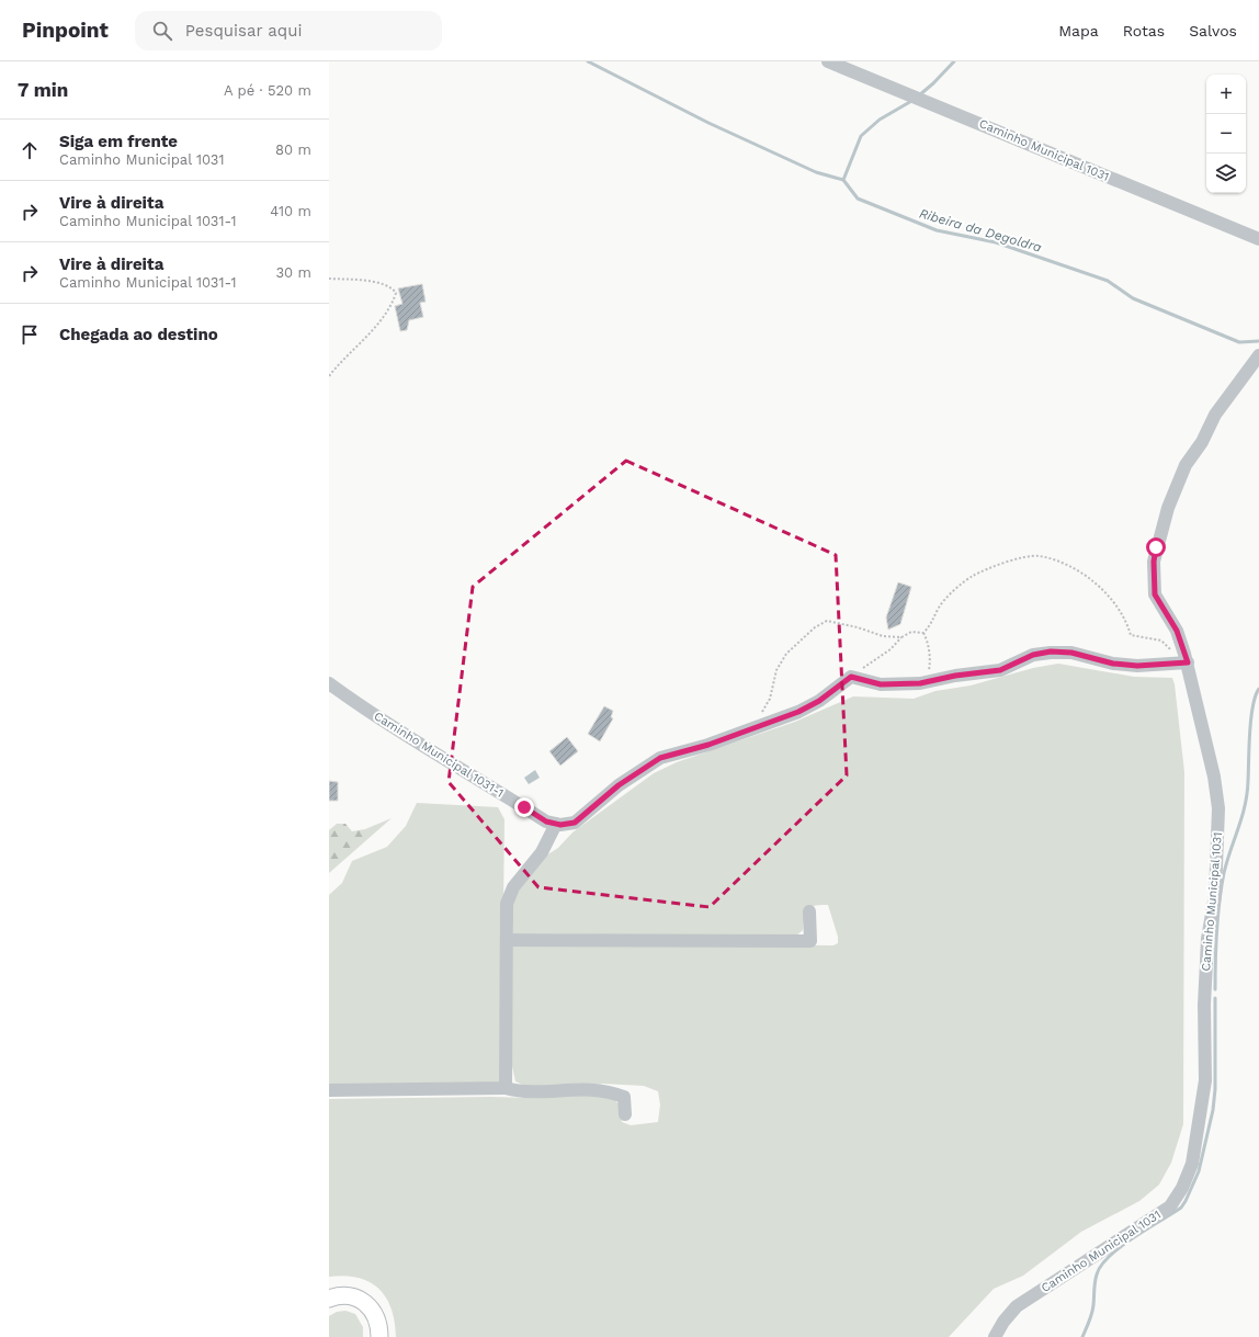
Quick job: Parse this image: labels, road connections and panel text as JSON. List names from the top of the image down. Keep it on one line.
{"streets":{"street":["Caminho Municipal 1031","Caminho Municipal 1031-1"]},"water":["Ribeira da Degoldra"],"page":{"header":"Pinpoint","search":"Pesquisar aqui","nav":["Mapa","Rotas","Salvos"],"heading":["7 min","A pé · 520 m"],"map_buttons":["+","−"],"list":[["Siga em frente","Caminho Municipal 1031","80 m"],["Vire à direita","Caminho Municipal 1031-1","410 m"],["Vire à direita","Caminho Municipal 1031-1","30 m"],"Chegada ao destino"]}}
